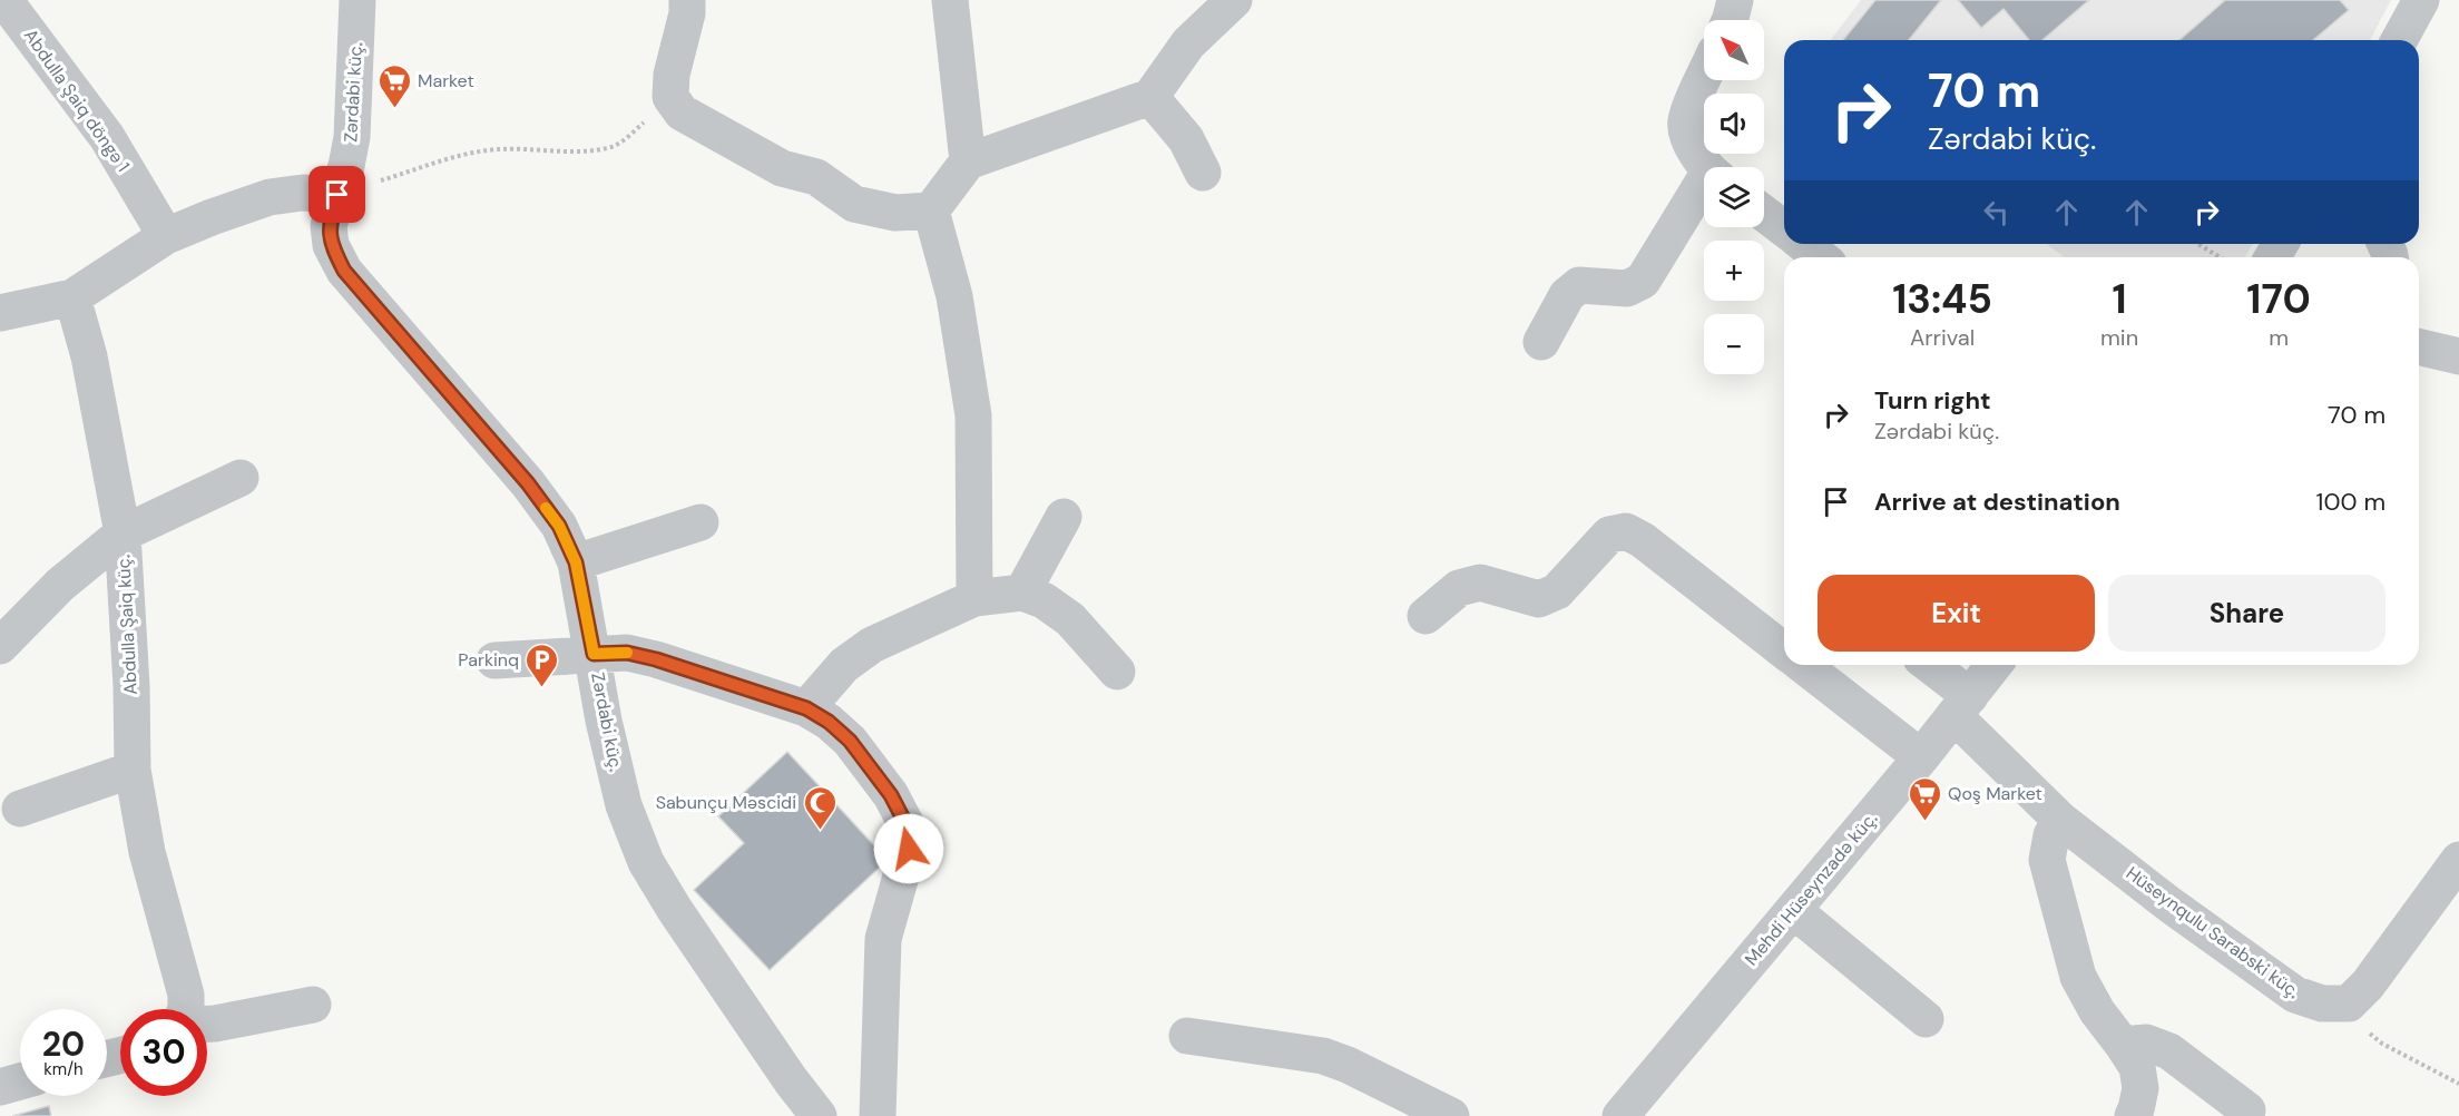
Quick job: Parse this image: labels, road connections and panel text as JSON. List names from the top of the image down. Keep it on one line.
{"streets":{"street":["Zərdabi küç.","Abdulla Şaiq döngə 1","Abdulla Şaiq küç.","Mehdi Hüseynzadə küç.","Hüseynqulu Sarabski küç."]},"crossings":[["Mehdi Hüseynzadə küç.","Hüseynqulu Sarabski küç."]],"places":{"supermarket":["Market","Qoş Market"],"parking":["Parkinq"],"mosque":["Sabunçu Məscidi"]},"north":"top left","page":{"map_buttons":["+","−"],"turn":["70 m","Zərdabi küç."],"eta":["13:45","Arrival","1","min","170","m"],"list":[{"name":"Turn right","note":"Zərdabi küç.","value":"70 m"},{"name":"Arrive at destination","value":"100 m"}],"buttons":["Exit","Share"],"speed":"20 km/h","limit":"30"}}
